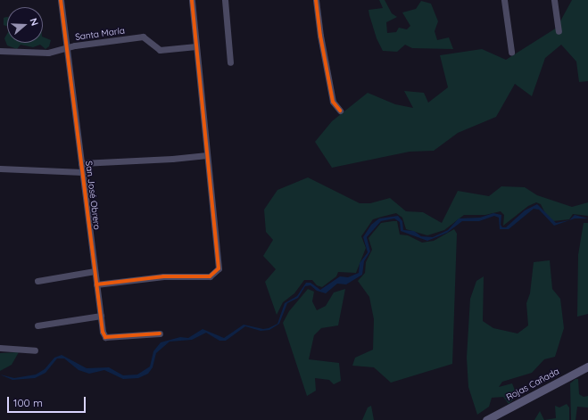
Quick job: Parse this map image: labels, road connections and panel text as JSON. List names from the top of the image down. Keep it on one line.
{"streets":{"main road":["Rojas Cañada"],"street":["Santa María","San José Obrero"]},"crossings":[["Santa María","San José Obrero"]],"scale_bar":"100 m","north":"right"}
